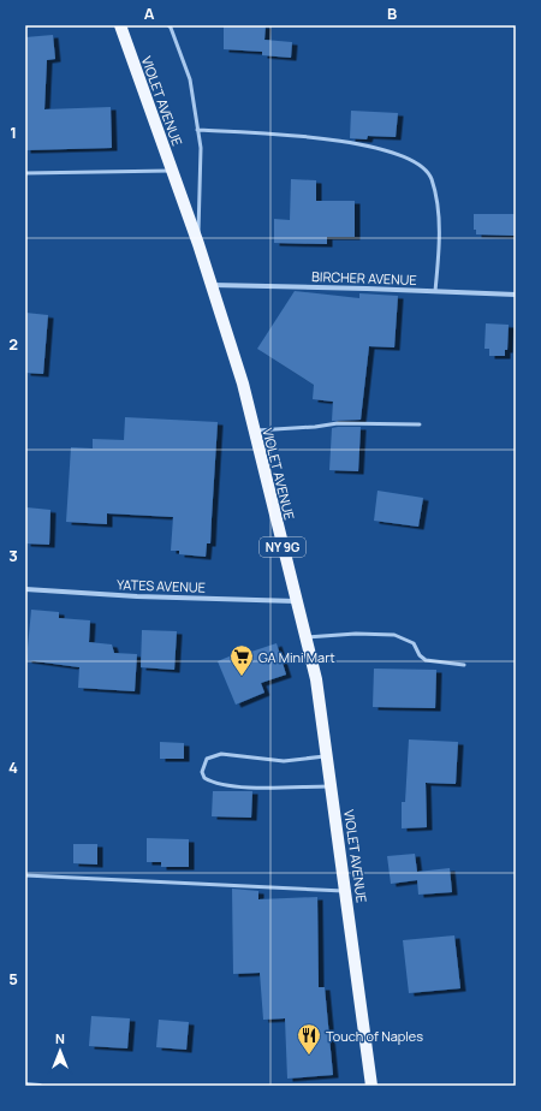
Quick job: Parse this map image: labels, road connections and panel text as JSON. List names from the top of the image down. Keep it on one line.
{"streets":{"main road":["VIOLET AVENUE","NY 9G"],"street":["BIRCHER AVENUE","YATES AVENUE"]},"crossings":[["VIOLET AVENUE","BIRCHER AVENUE"],["VIOLET AVENUE","YATES AVENUE"]],"places":{"supermarket":["GA Mini Mart"],"restaurant":["Touch of Naples"]},"north":"top","grid":{"columns":["A","B"],"rows":["1","2","3","4","5"]}}
